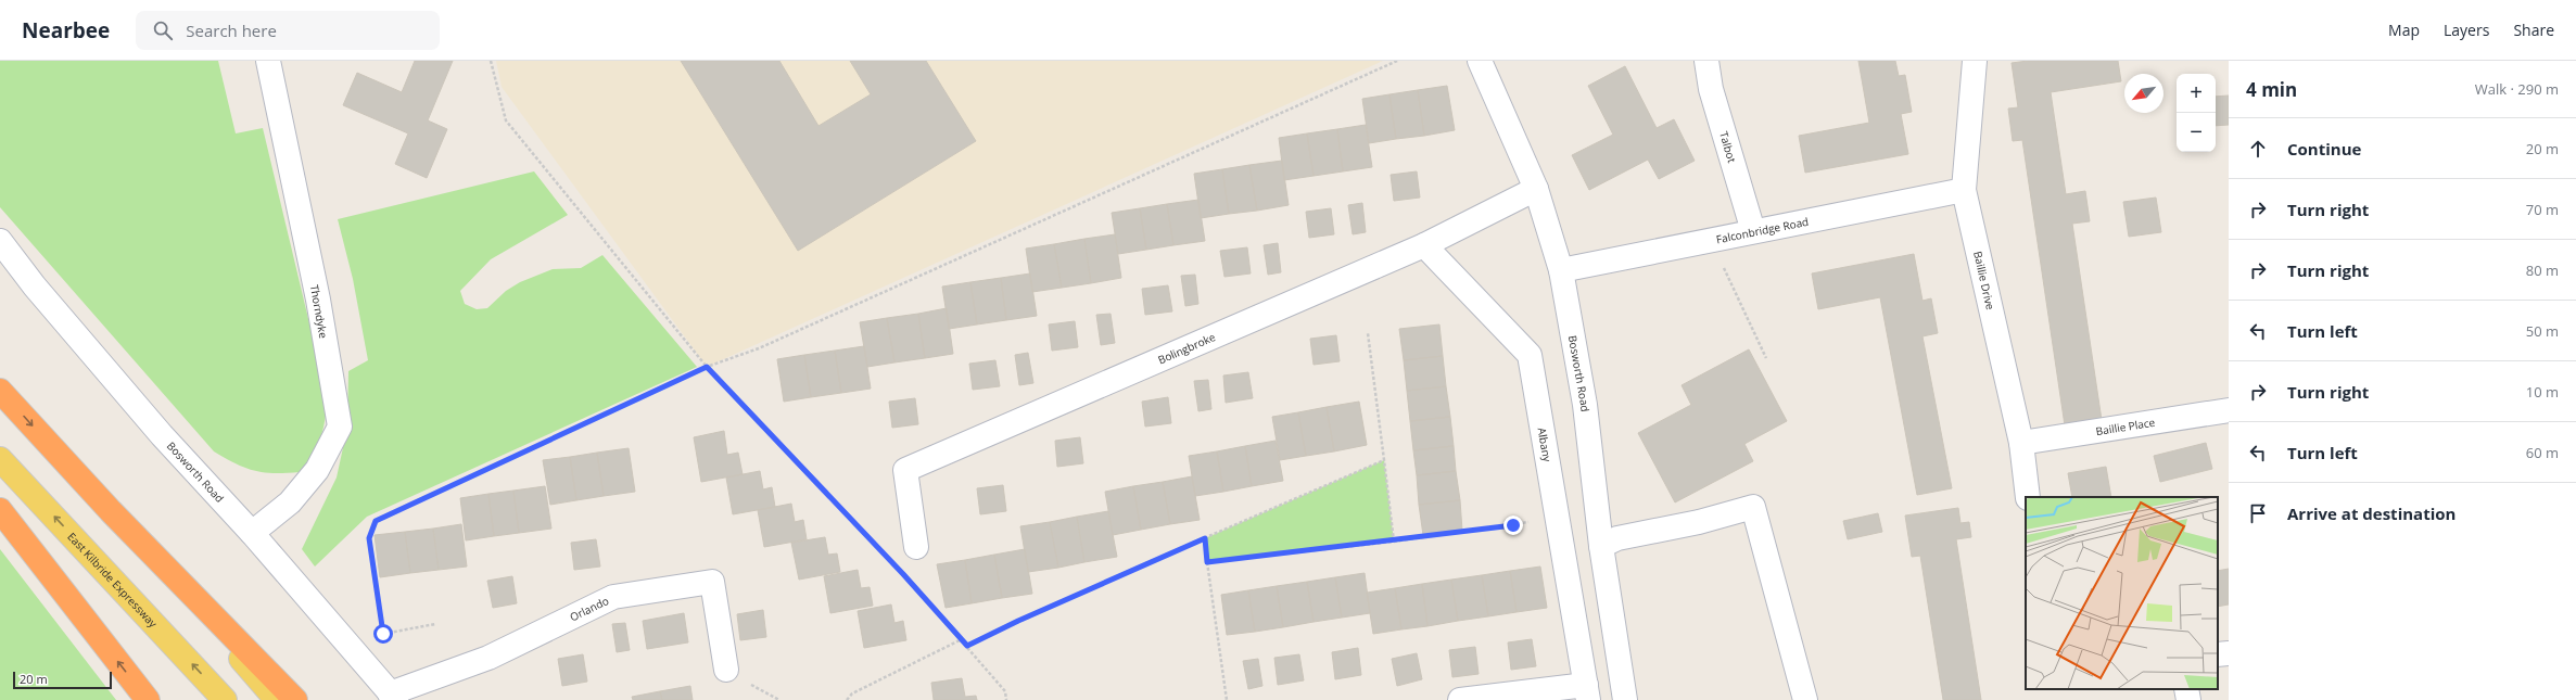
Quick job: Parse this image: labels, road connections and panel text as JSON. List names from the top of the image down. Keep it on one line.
{"streets":{"main road":["East Kilbride Expressway"],"street":["Talbot","Falconbridge Road","Baillie Drive","Thorndyke","Bolingbroke","Bosworth Road","Baillie Place","Albany","Orlando"]},"crossings":[["Talbot","Falconbridge Road"],["Falconbridge Road","Baillie Drive"],["Falconbridge Road","Bosworth Road"],["Baillie Drive","Baillie Place"],["Thorndyke","Bosworth Road"],["Bolingbroke","Bosworth Road"],["Bolingbroke","Albany"],["Bosworth Road","Orlando"]],"scale_bar":"20 m","north":"bottom left","page":{"header":"Nearbee","search":"Search here","nav":["Map","Layers","Share"],"heading":["4 min","Walk · 290 m"],"map_buttons":["+","−"],"list":[["Continue","20 m"],["Turn right","70 m"],["Turn right","80 m"],["Turn left","50 m"],["Turn right","10 m"],["Turn left","60 m"],"Arrive at destination"],"scale":"20 m"}}
